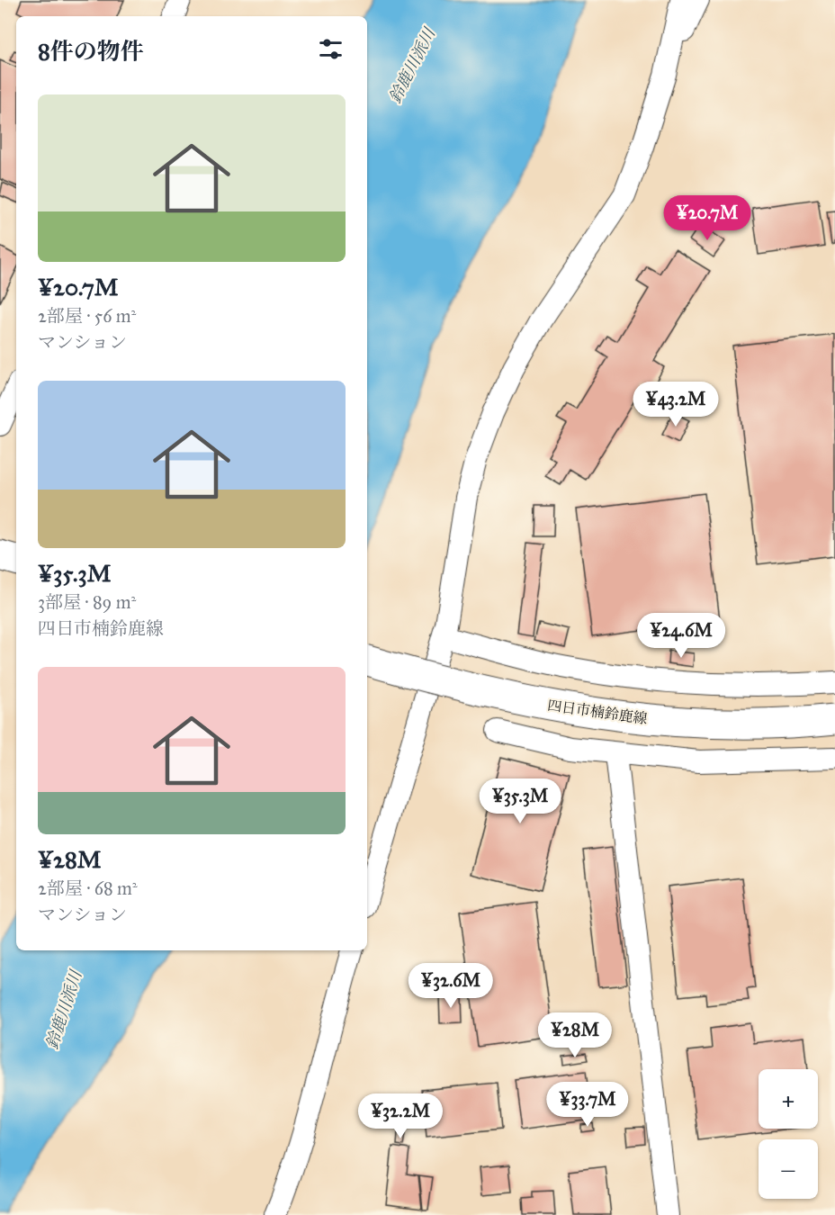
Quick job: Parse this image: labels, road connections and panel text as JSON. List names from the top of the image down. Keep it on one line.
{"streets":{"main road":["四日市楠鈴鹿線"]},"water":["鈴鹿川派川"],"page":{"heading":"8件の物件","list":[{"name":"¥20.7M","note":"2部屋 · 56 m² · マンション"},{"name":"¥35.3M","note":"3部屋 · 89 m² · 四日市楠鈴鹿線"},{"name":"¥28M","note":"2部屋 · 68 m² · マンション"}],"price":["¥20.7M","¥43.2M","¥24.6M","¥35.3M","¥32.6M","¥28M","¥33.7M","¥32.2M"],"map_buttons":["+","−"]}}
